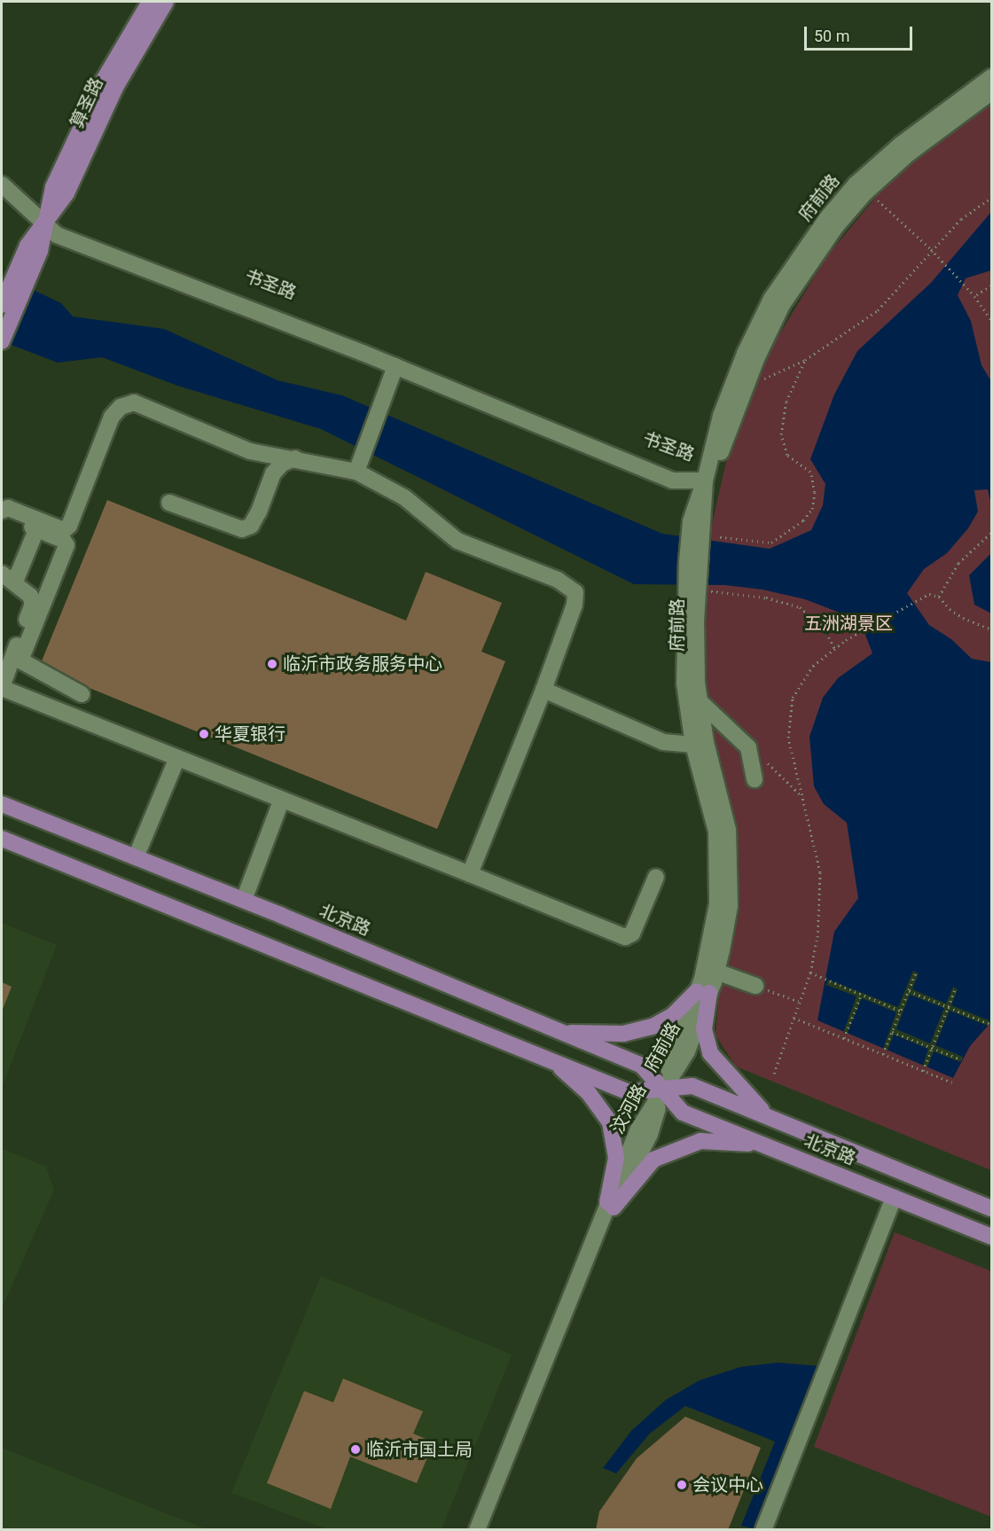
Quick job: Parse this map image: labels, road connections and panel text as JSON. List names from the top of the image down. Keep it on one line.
{"streets":{"main road":["算圣路","北京路"],"street":["府前路","书圣路","汶河路"]},"crossings":[["算圣路","书圣路"],["府前路","书圣路"],["府前路","北京路"],["府前路","汶河路"],["北京路","汶河路"]],"parks":["五洲湖景区"],"places":["临沂市政务服务中心","华夏银行","临沂市国土局","会议中心"],"scale_bar":"50 m"}
